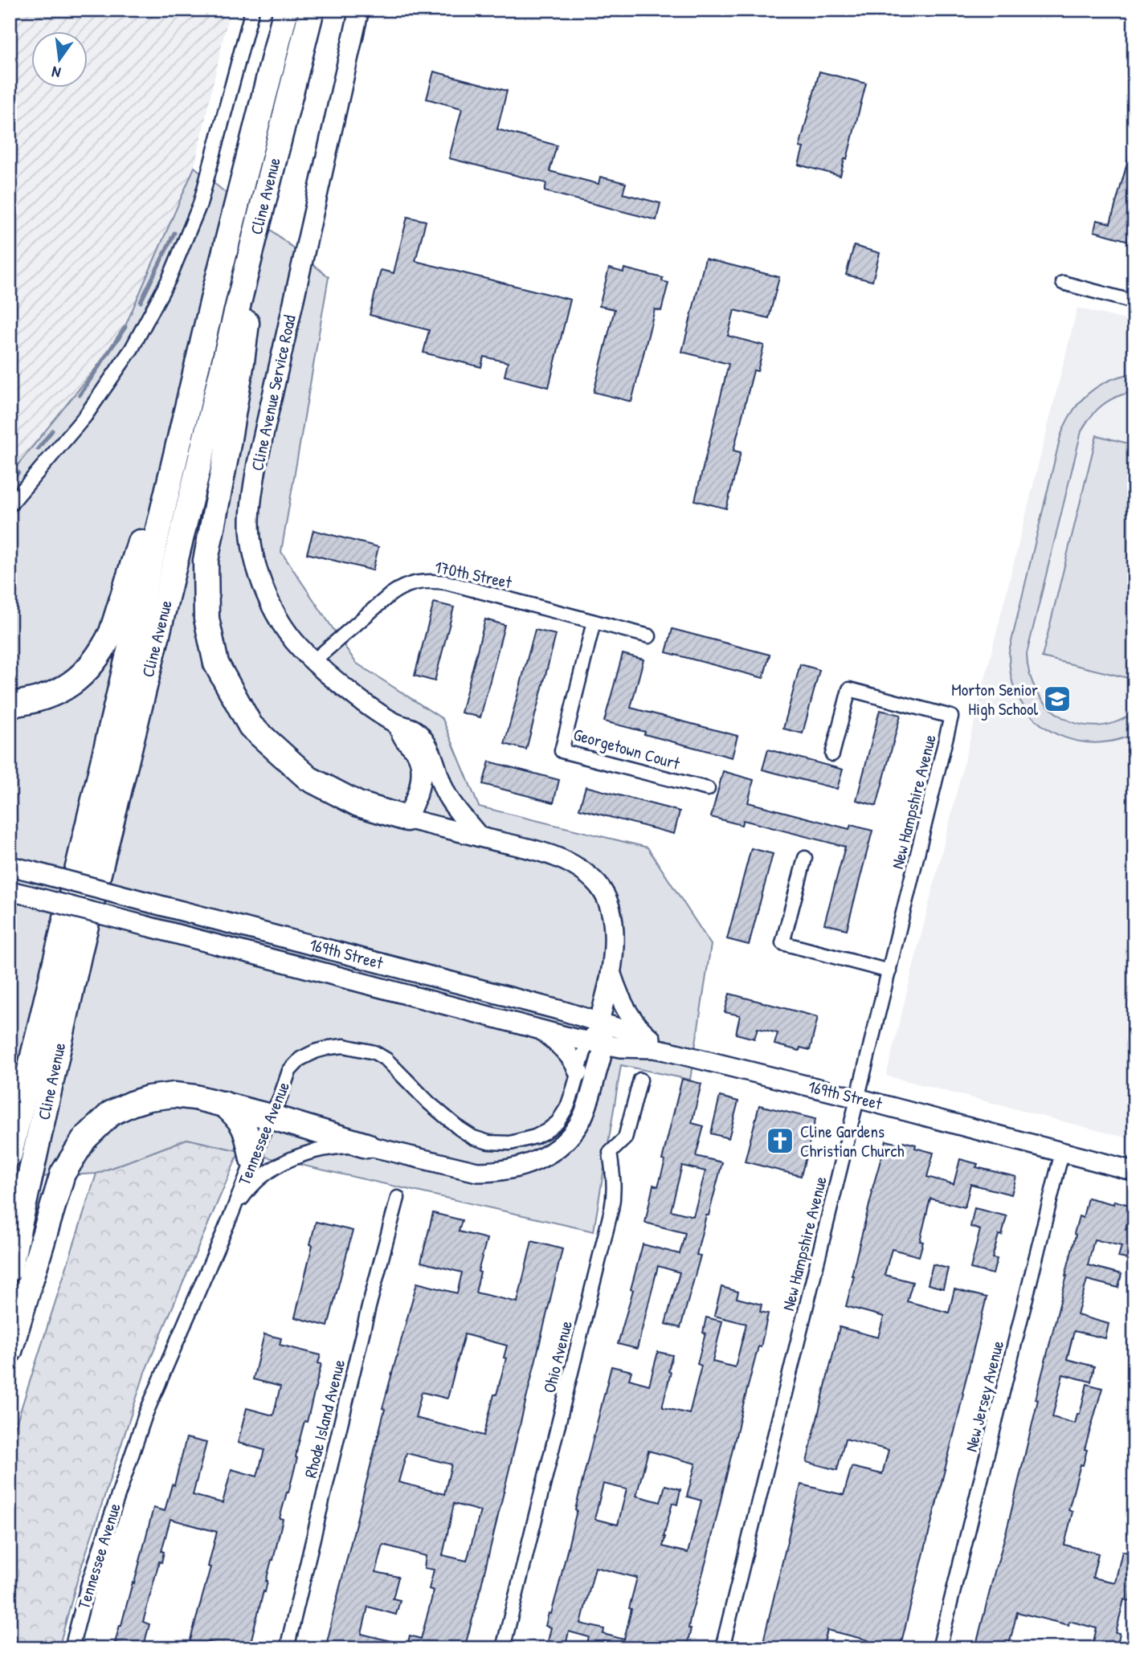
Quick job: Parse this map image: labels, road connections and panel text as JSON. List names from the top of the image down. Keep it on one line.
{"streets":{"highway":["Cline Avenue"],"main road":["Cline Avenue Service Road","169th Street","Tennessee Avenue"],"street":["170th Street","Georgetown Court","New Hampshire Avenue","Ohio Avenue","New Jersey Avenue","Rhode Island Avenue"]},"crossings":[["Cline Avenue Service Road","170th Street"],["170th Street","Georgetown Court"],["New Hampshire Avenue","169th Street"],["169th Street","Tennessee Avenue"],["169th Street","New Jersey Avenue"]],"places":{"school or university":["Morton Senior High School"],"church":["Cline Gardens Christian Church"]},"north":"bottom"}
